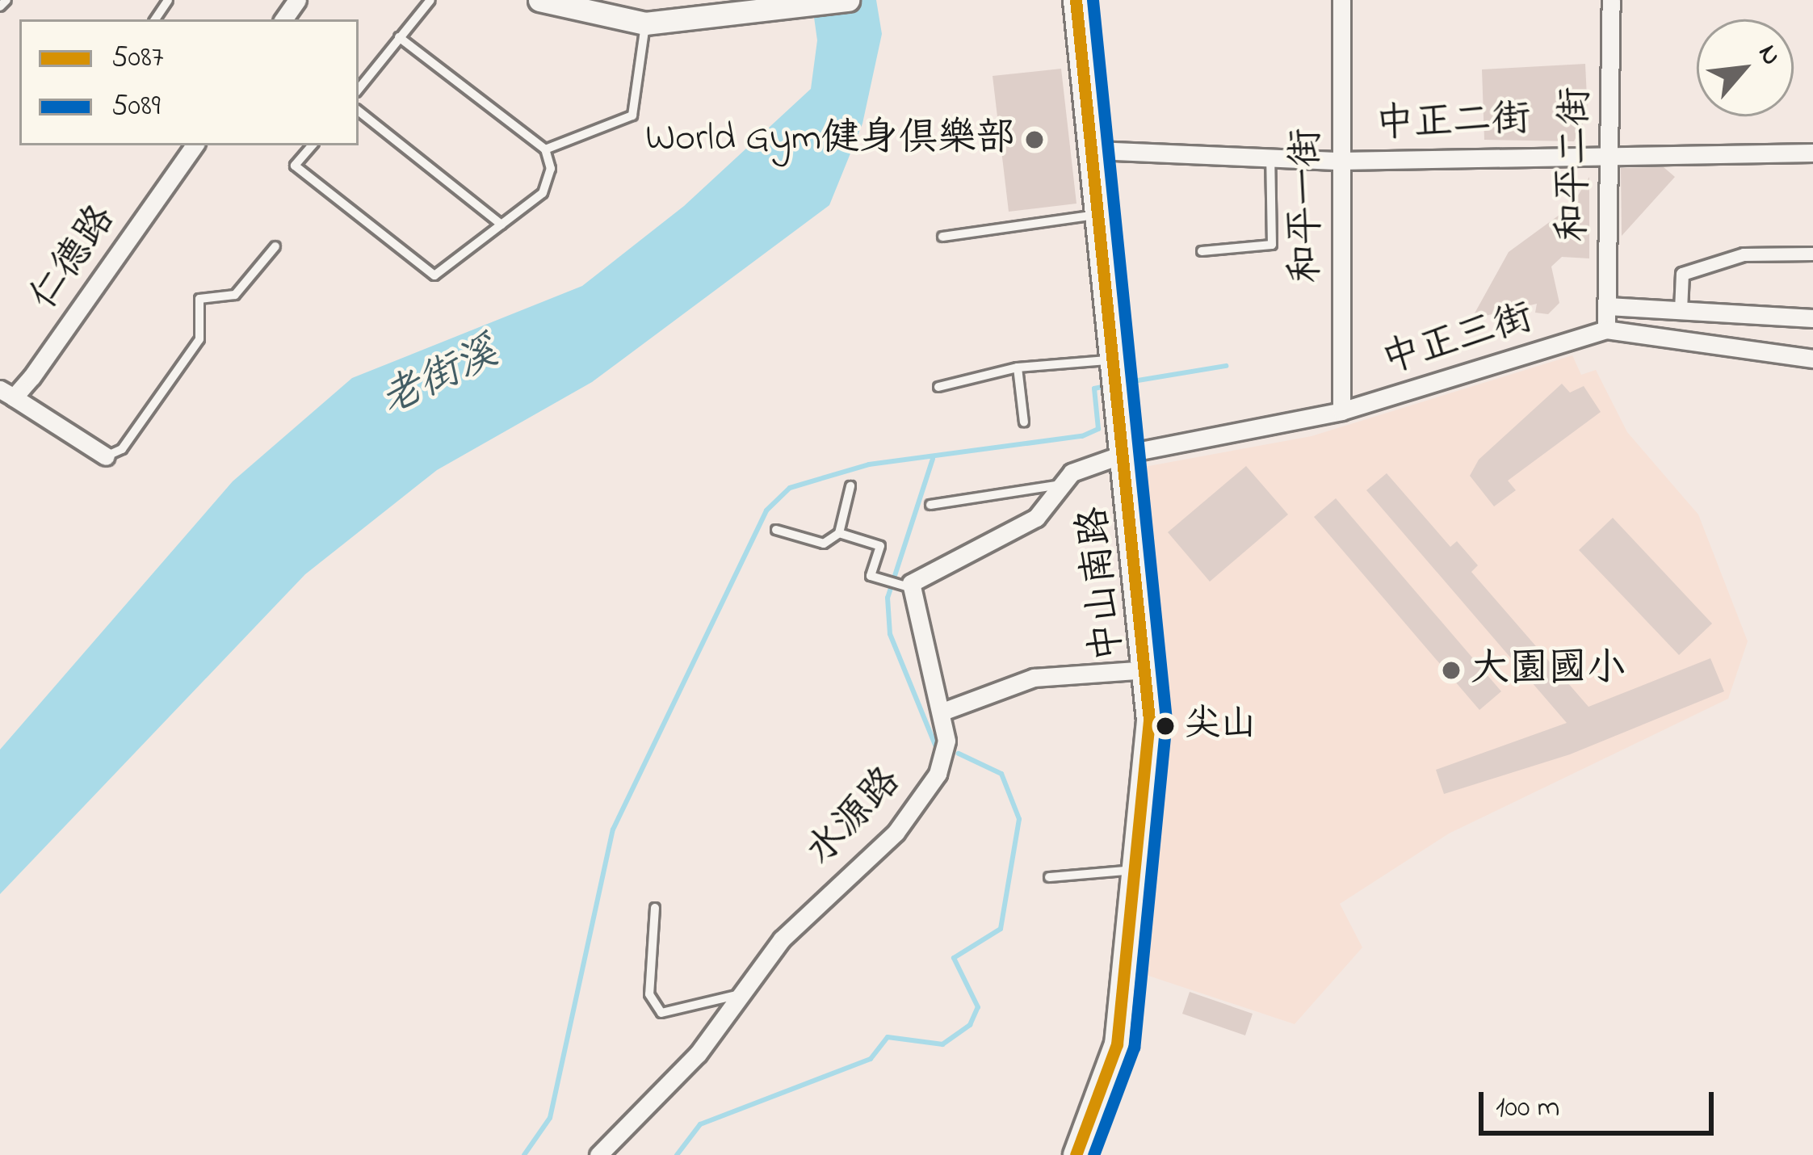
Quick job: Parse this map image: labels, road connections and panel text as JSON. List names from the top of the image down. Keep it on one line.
{"streets":{"main road":["中山南路"],"street":["中正二街","和平二街","和平一街","仁德路","中正三街","水源路"]},"crossings":[["中正二街","和平二街"],["中正二街","和平一街"],["中正二街","中山南路"],["和平二街","中正三街"],["和平一街","中正三街"],["中正三街","中山南路"]],"water":["老街溪"],"places":["World Gym健身俱樂部","大園國小","尖山"],"lines":["transit line 5087","transit line 5089"],"legend":["5087","5089"],"scale_bar":"100 m","north":"top right"}
